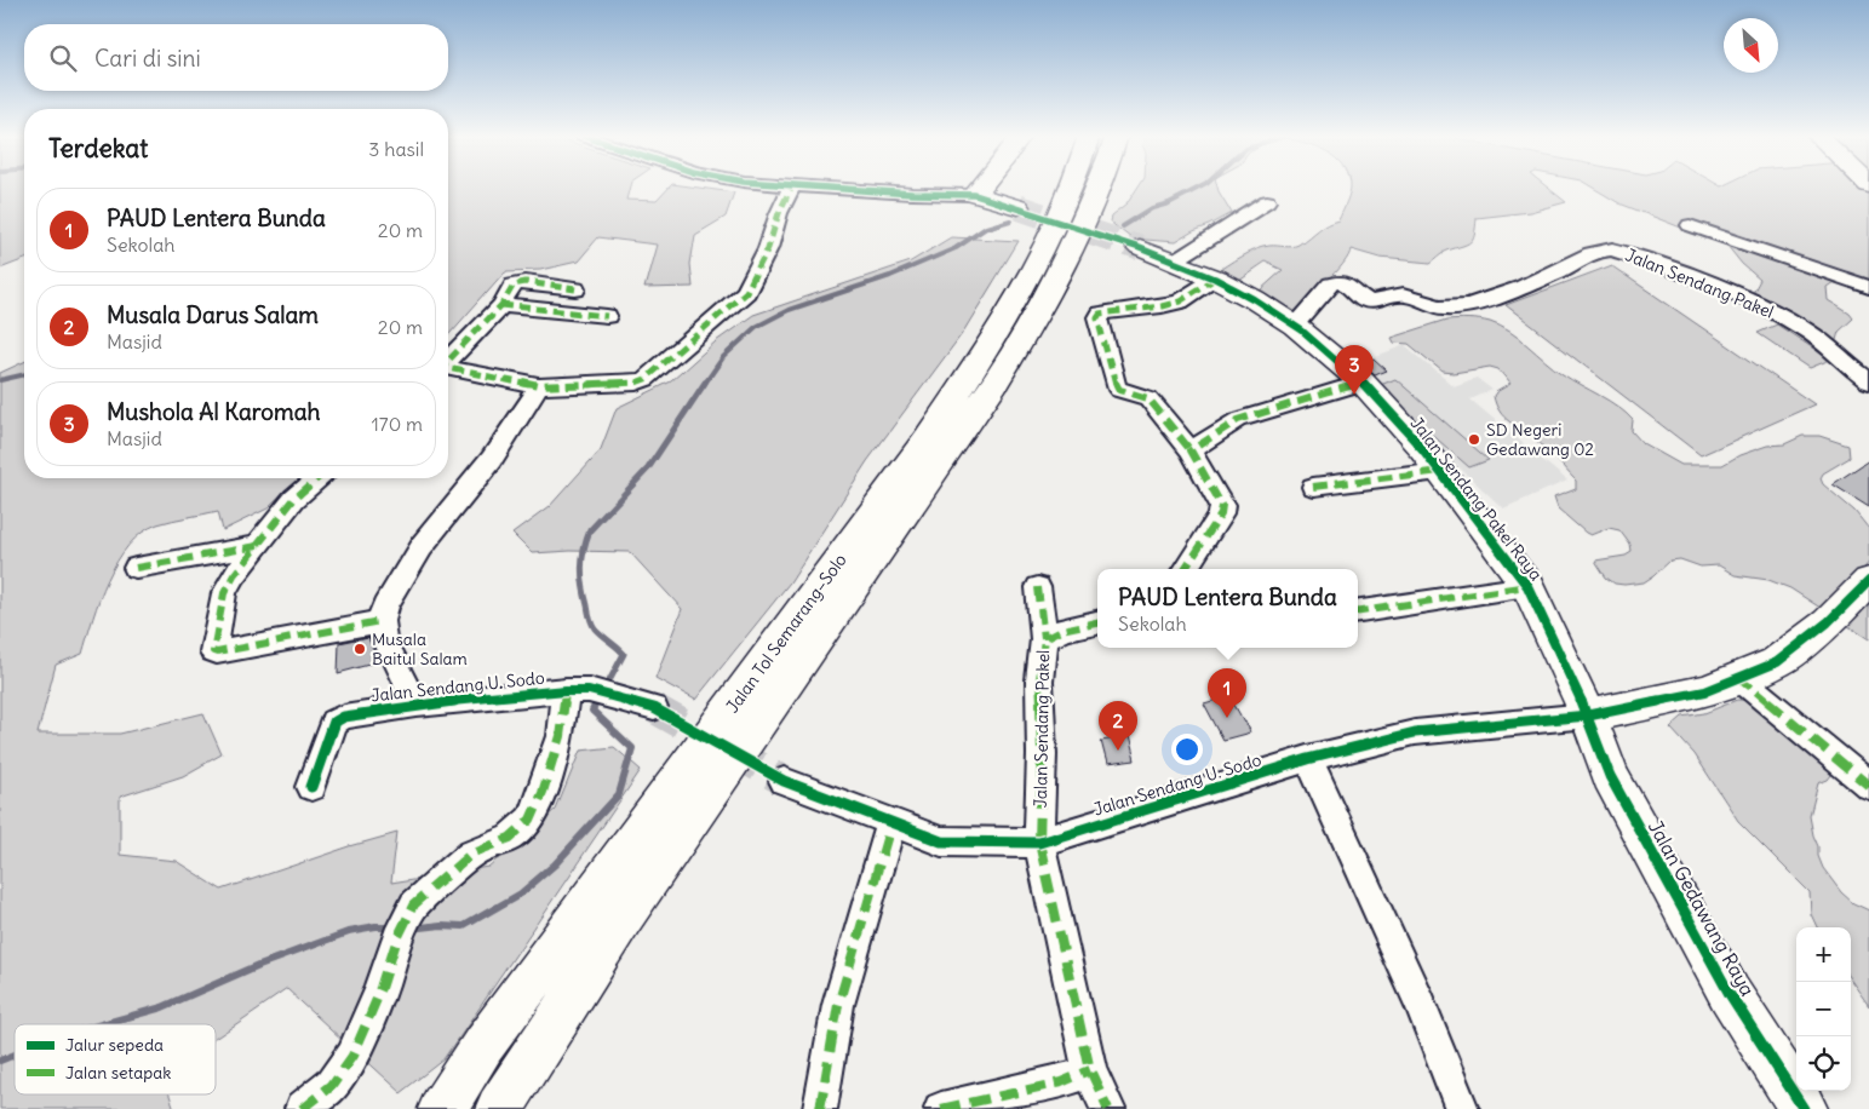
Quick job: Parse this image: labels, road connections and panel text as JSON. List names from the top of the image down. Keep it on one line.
{"streets":{"main road":["Jalan Sendang Pakel Raya","Jalan Tol Semarang–Solo","Jalan Gedawang Raya"],"street":["Jalan Sendang Pakel","Jalan Sendang U. Sodo"]},"crossings":[["Jalan Sendang Pakel","Jalan Sendang Pakel Raya"],["Jalan Sendang Pakel","Jalan Sendang U. Sodo"],["Jalan Sendang Pakel Raya","Jalan Sendang U. Sodo"],["Jalan Sendang Pakel Raya","Jalan Gedawang Raya"],["Jalan Sendang U. Sodo","Jalan Gedawang Raya"]],"places":["SD Negeri Gedawang 02","Musala Baitul Salam"],"legend":["Jalur sepeda","Jalan setapak"],"north":"bottom right","page":{"search":"Cari di sini","heading":["Terdekat","3 hasil"],"list":[{"mark":"1","name":"PAUD Lentera Bunda","note":"Sekolah","value":"20 m"},{"mark":"2","name":"Musala Darus Salam","note":"Masjid","value":"20 m"},{"mark":"3","name":"Mushola Al Karomah","note":"Masjid","value":"170 m"}],"pins":["3","1","2"],"popup":["PAUD Lentera Bunda","Sekolah"],"map_buttons":["+","−"]}}
